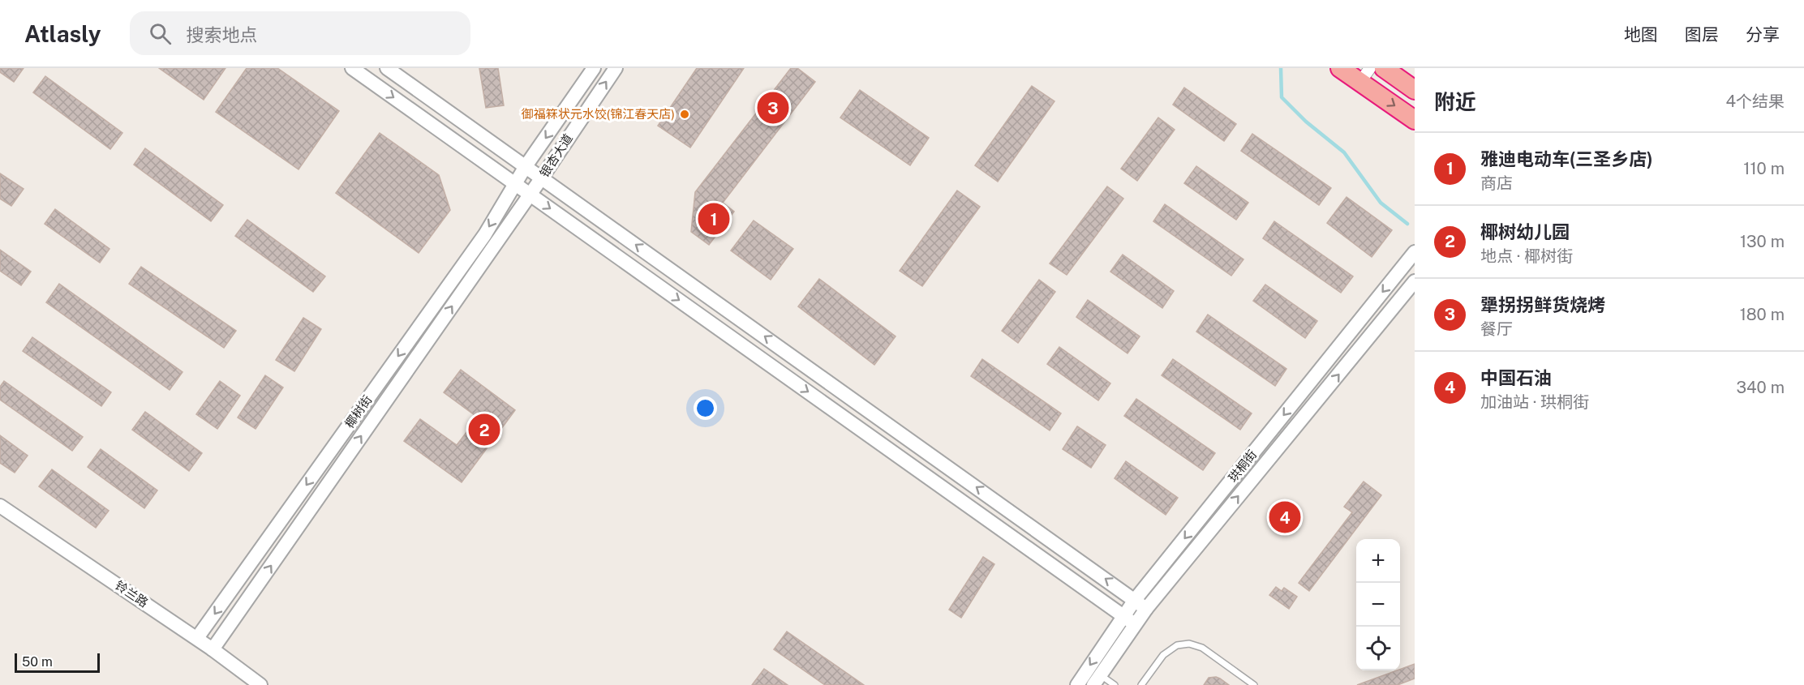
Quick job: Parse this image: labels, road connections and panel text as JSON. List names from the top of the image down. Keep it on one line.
{"streets":{"street":["银杏大道","椰树街","珙桐街","铃兰路"]},"crossings":[["银杏大道","椰树街"],["椰树街","铃兰路"]],"places":["御福箖状元水饺(锦江春天店)"],"scale_bar":"50 m","page":{"header":"Atlasly","search":"搜索地点","nav":["地图","图层","分享"],"heading":["附近","4个结果"],"pins":["3","1","2","4"],"list":[{"mark":"1","name":"雅迪电动车(三圣乡店)","note":"商店","value":"110 m"},{"mark":"2","name":"椰树幼儿园","note":"地点 · 椰树街","value":"130 m"},{"mark":"3","name":"犟拐拐鲜货烧烤","note":"餐厅","value":"180 m"},{"mark":"4","name":"中国石油","note":"加油站 · 珙桐街","value":"340 m"}],"map_buttons":["+","−"],"scale":"50 m"}}
